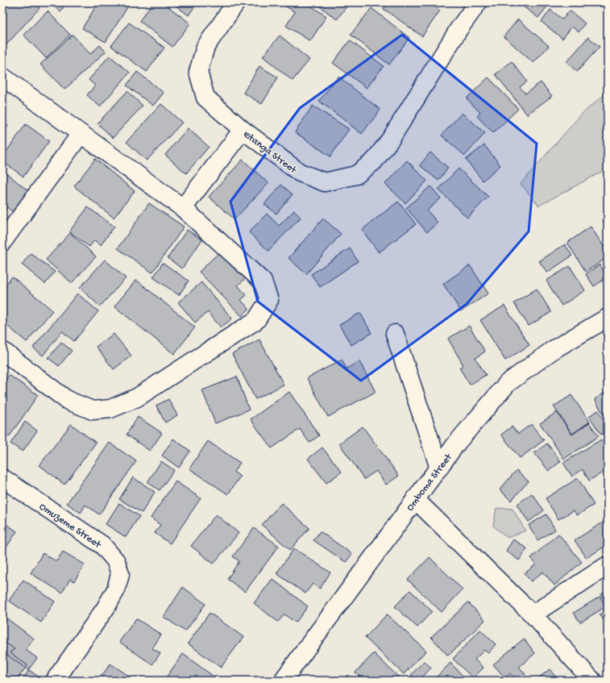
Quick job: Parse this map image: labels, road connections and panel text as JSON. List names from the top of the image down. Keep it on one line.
{"streets":{"street":["Etanga Street","Omboma Street","Omuzeme Street"]}}
